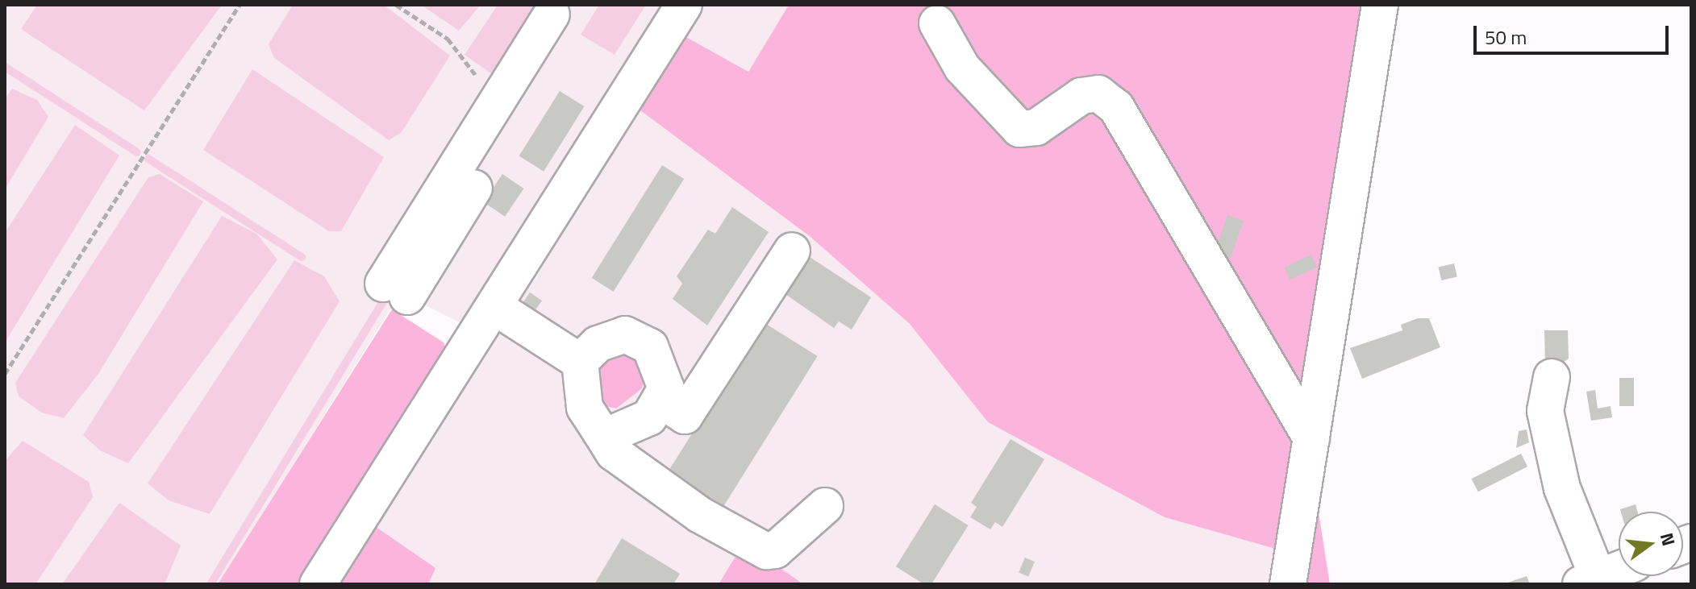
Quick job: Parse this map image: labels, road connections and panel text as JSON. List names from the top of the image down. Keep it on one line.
{"scale_bar":"50 m","north":"right"}
